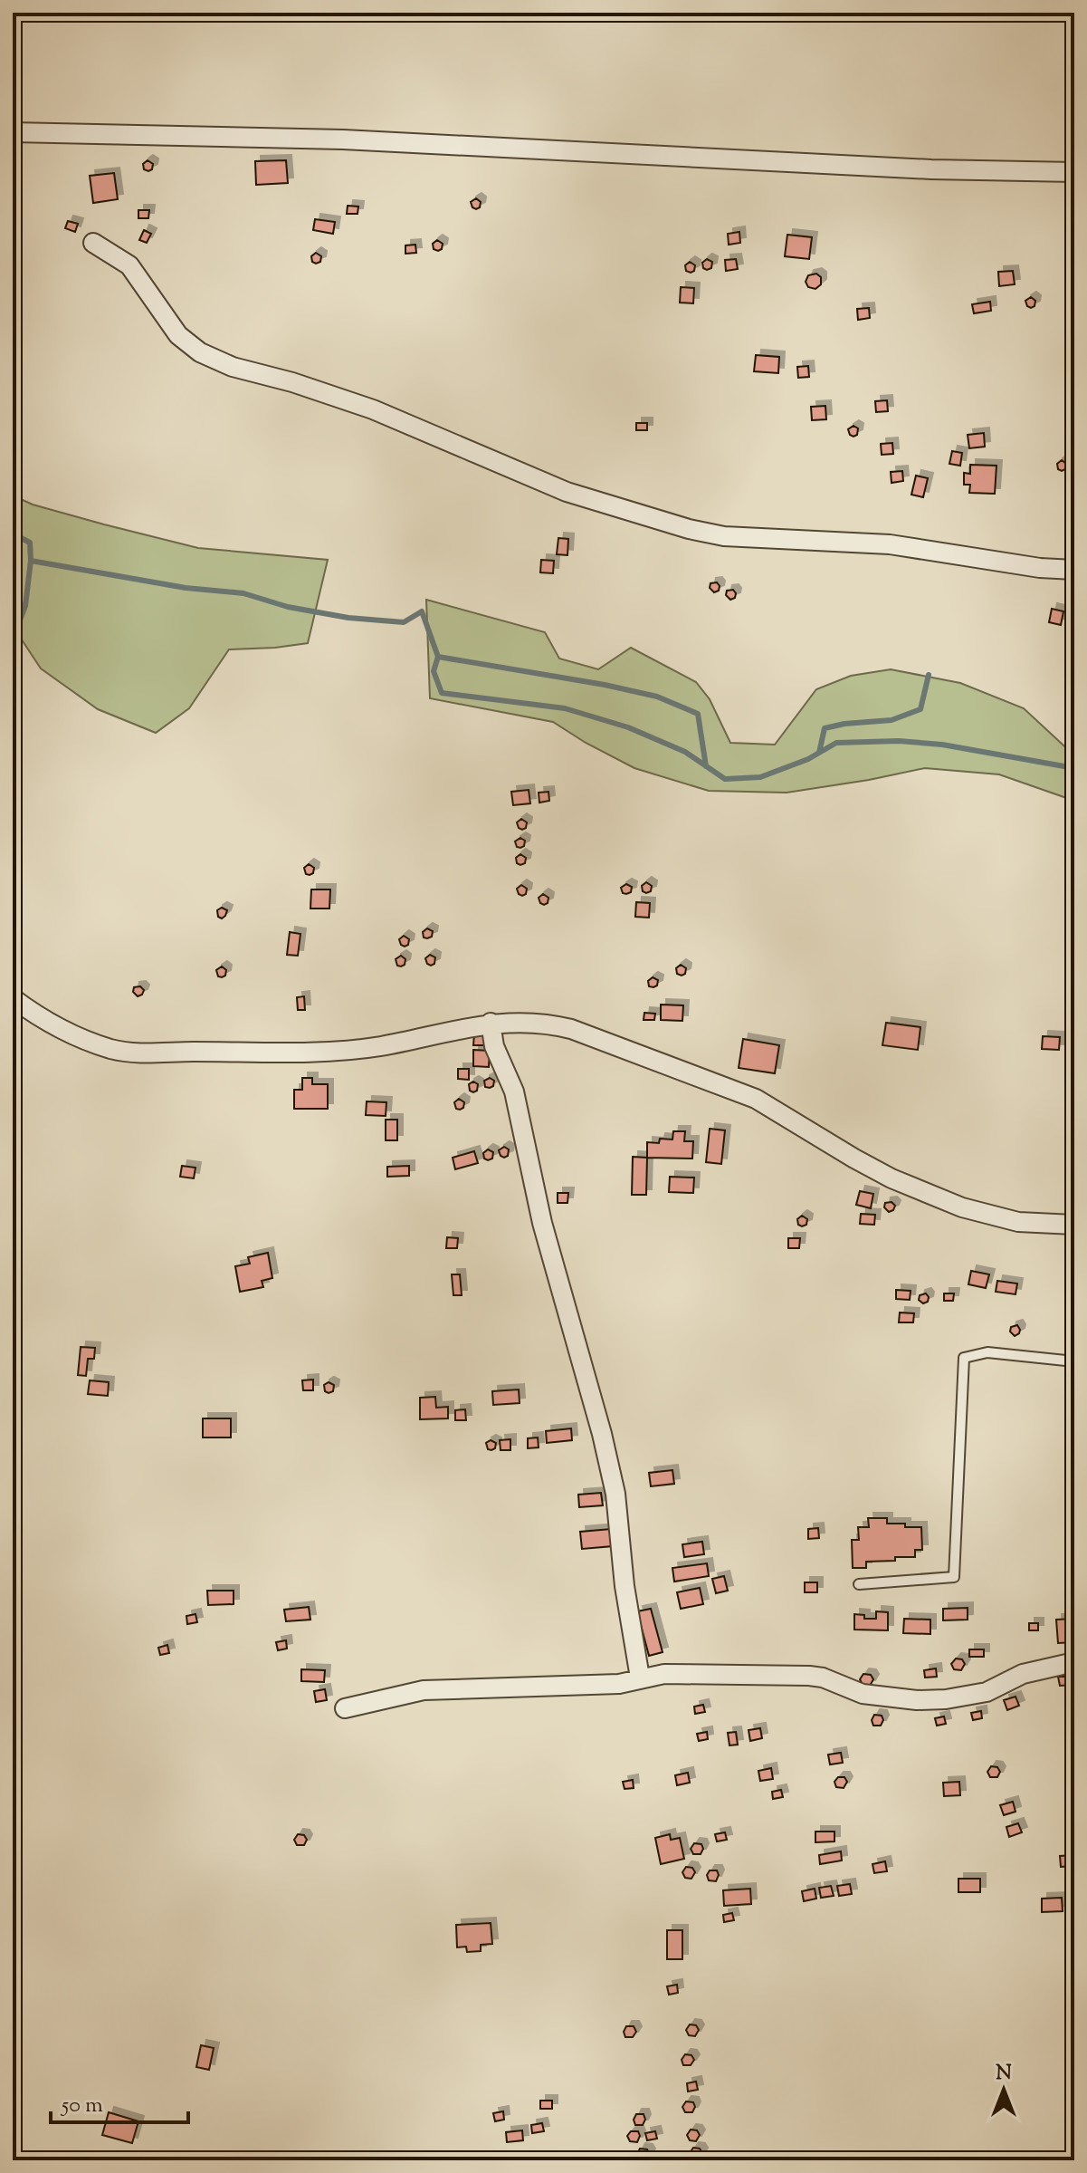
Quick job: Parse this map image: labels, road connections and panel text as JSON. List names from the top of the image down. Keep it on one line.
{"scale_bar":"50 m","north":"top"}
